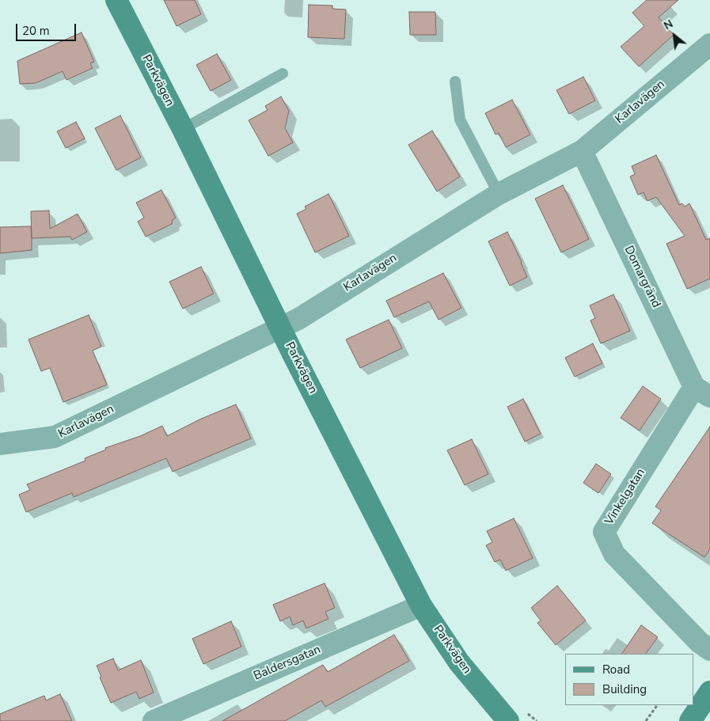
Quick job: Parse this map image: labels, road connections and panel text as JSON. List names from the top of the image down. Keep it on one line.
{"streets":{"main road":["Parkvägen"],"street":["Karlavägen","Domargränd","Vinkelgatan","Baldersgatan"]},"crossings":[["Parkvägen","Karlavägen"],["Parkvägen","Baldersgatan"],["Karlavägen","Domargränd"],["Domargränd","Vinkelgatan"]],"legend":["Road","Building"],"scale_bar":"20 m","north":"top left"}
